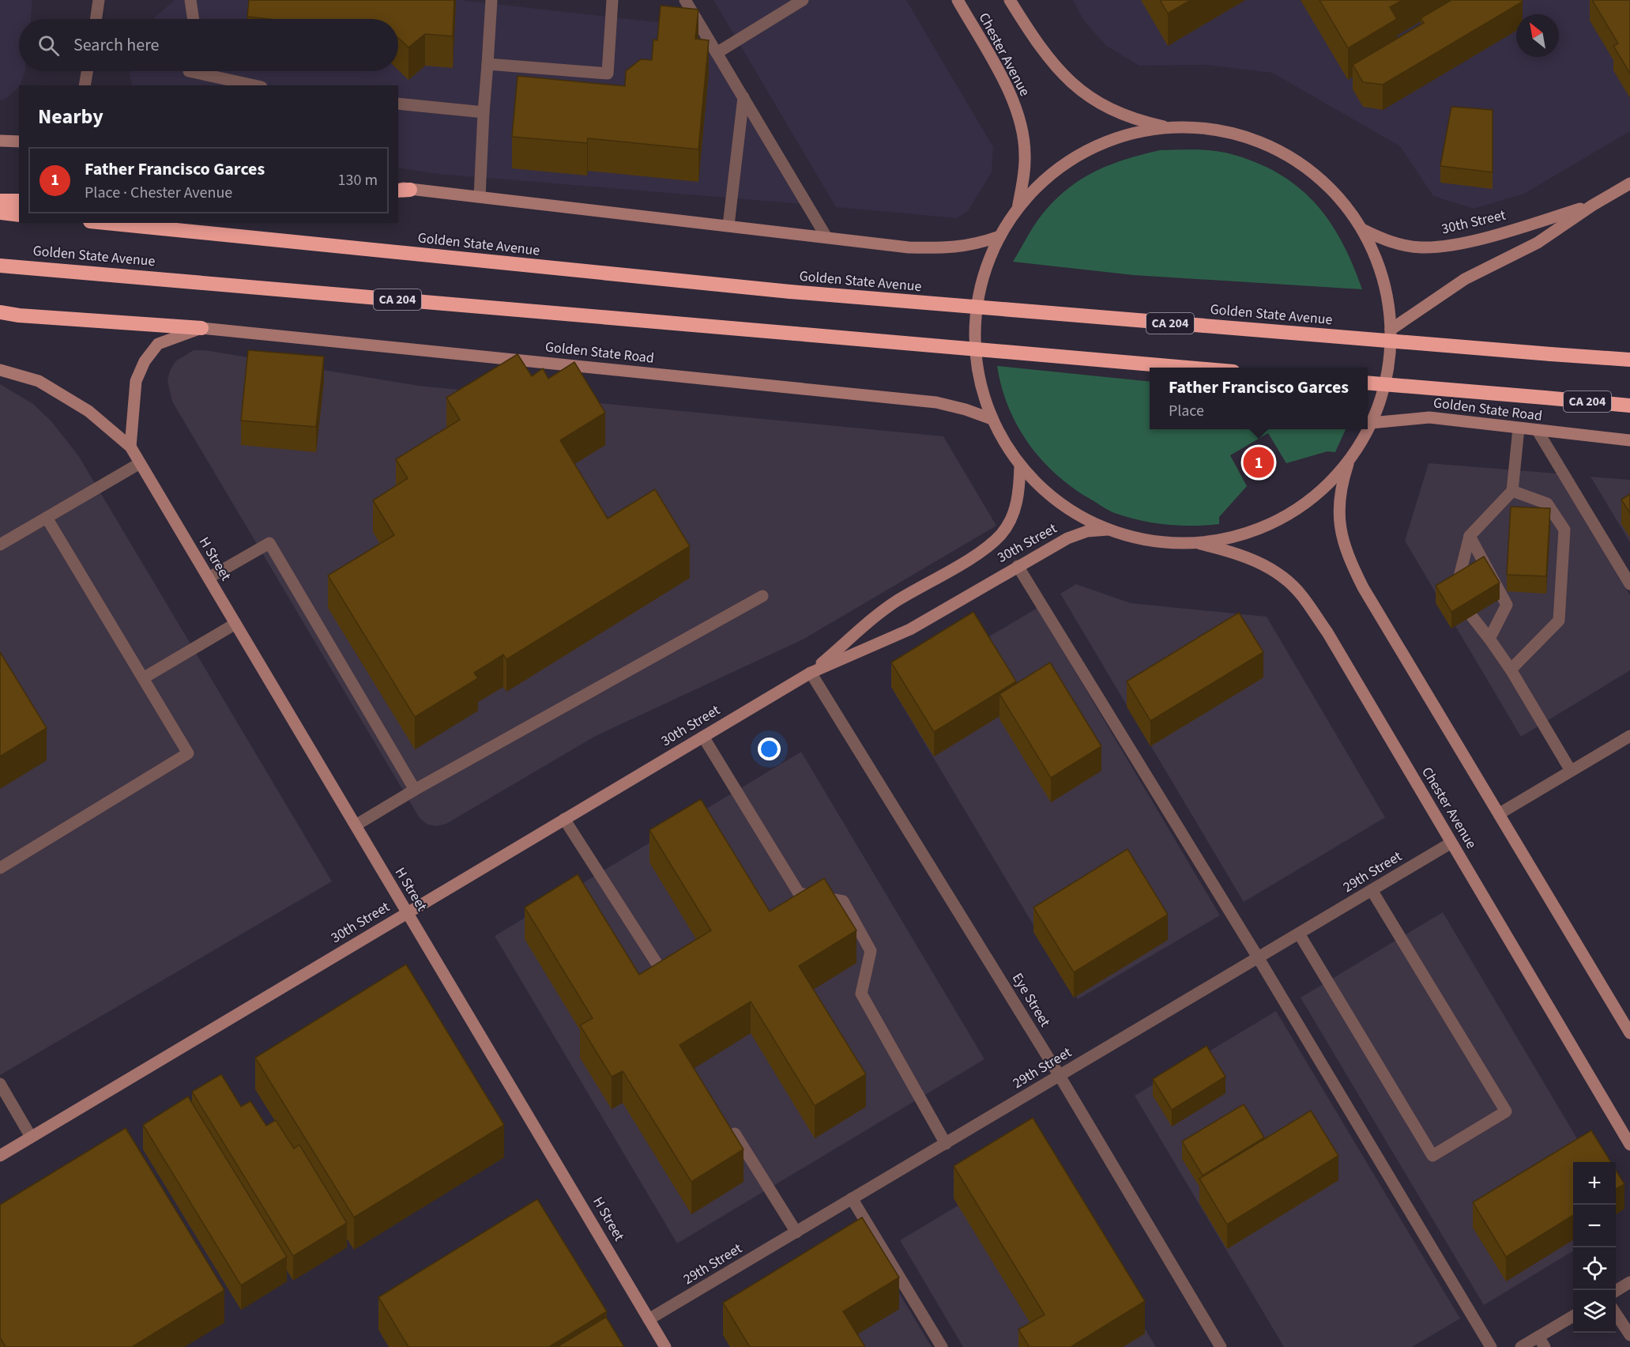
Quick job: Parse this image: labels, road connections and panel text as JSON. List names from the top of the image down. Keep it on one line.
{"streets":{"highway":["Golden State Avenue","CA 204"],"main road":["Chester Avenue","30th Street","Golden State Road","H Street"],"street":["29th Street","Eye Street"]},"crossings":[["Chester Avenue","29th Street"],["30th Street","H Street"],["30th Street","Eye Street"],["H Street","29th Street"],["29th Street","Eye Street"]],"north":"top left","page":{"search":"Search here","heading":"Nearby","list":[{"mark":"1","name":"Father Francisco Garces","note":"Place · Chester Avenue","value":"130 m"}],"popup":["Father Francisco Garces","Place"],"pins":"1","map_buttons":["+","−"]}}
